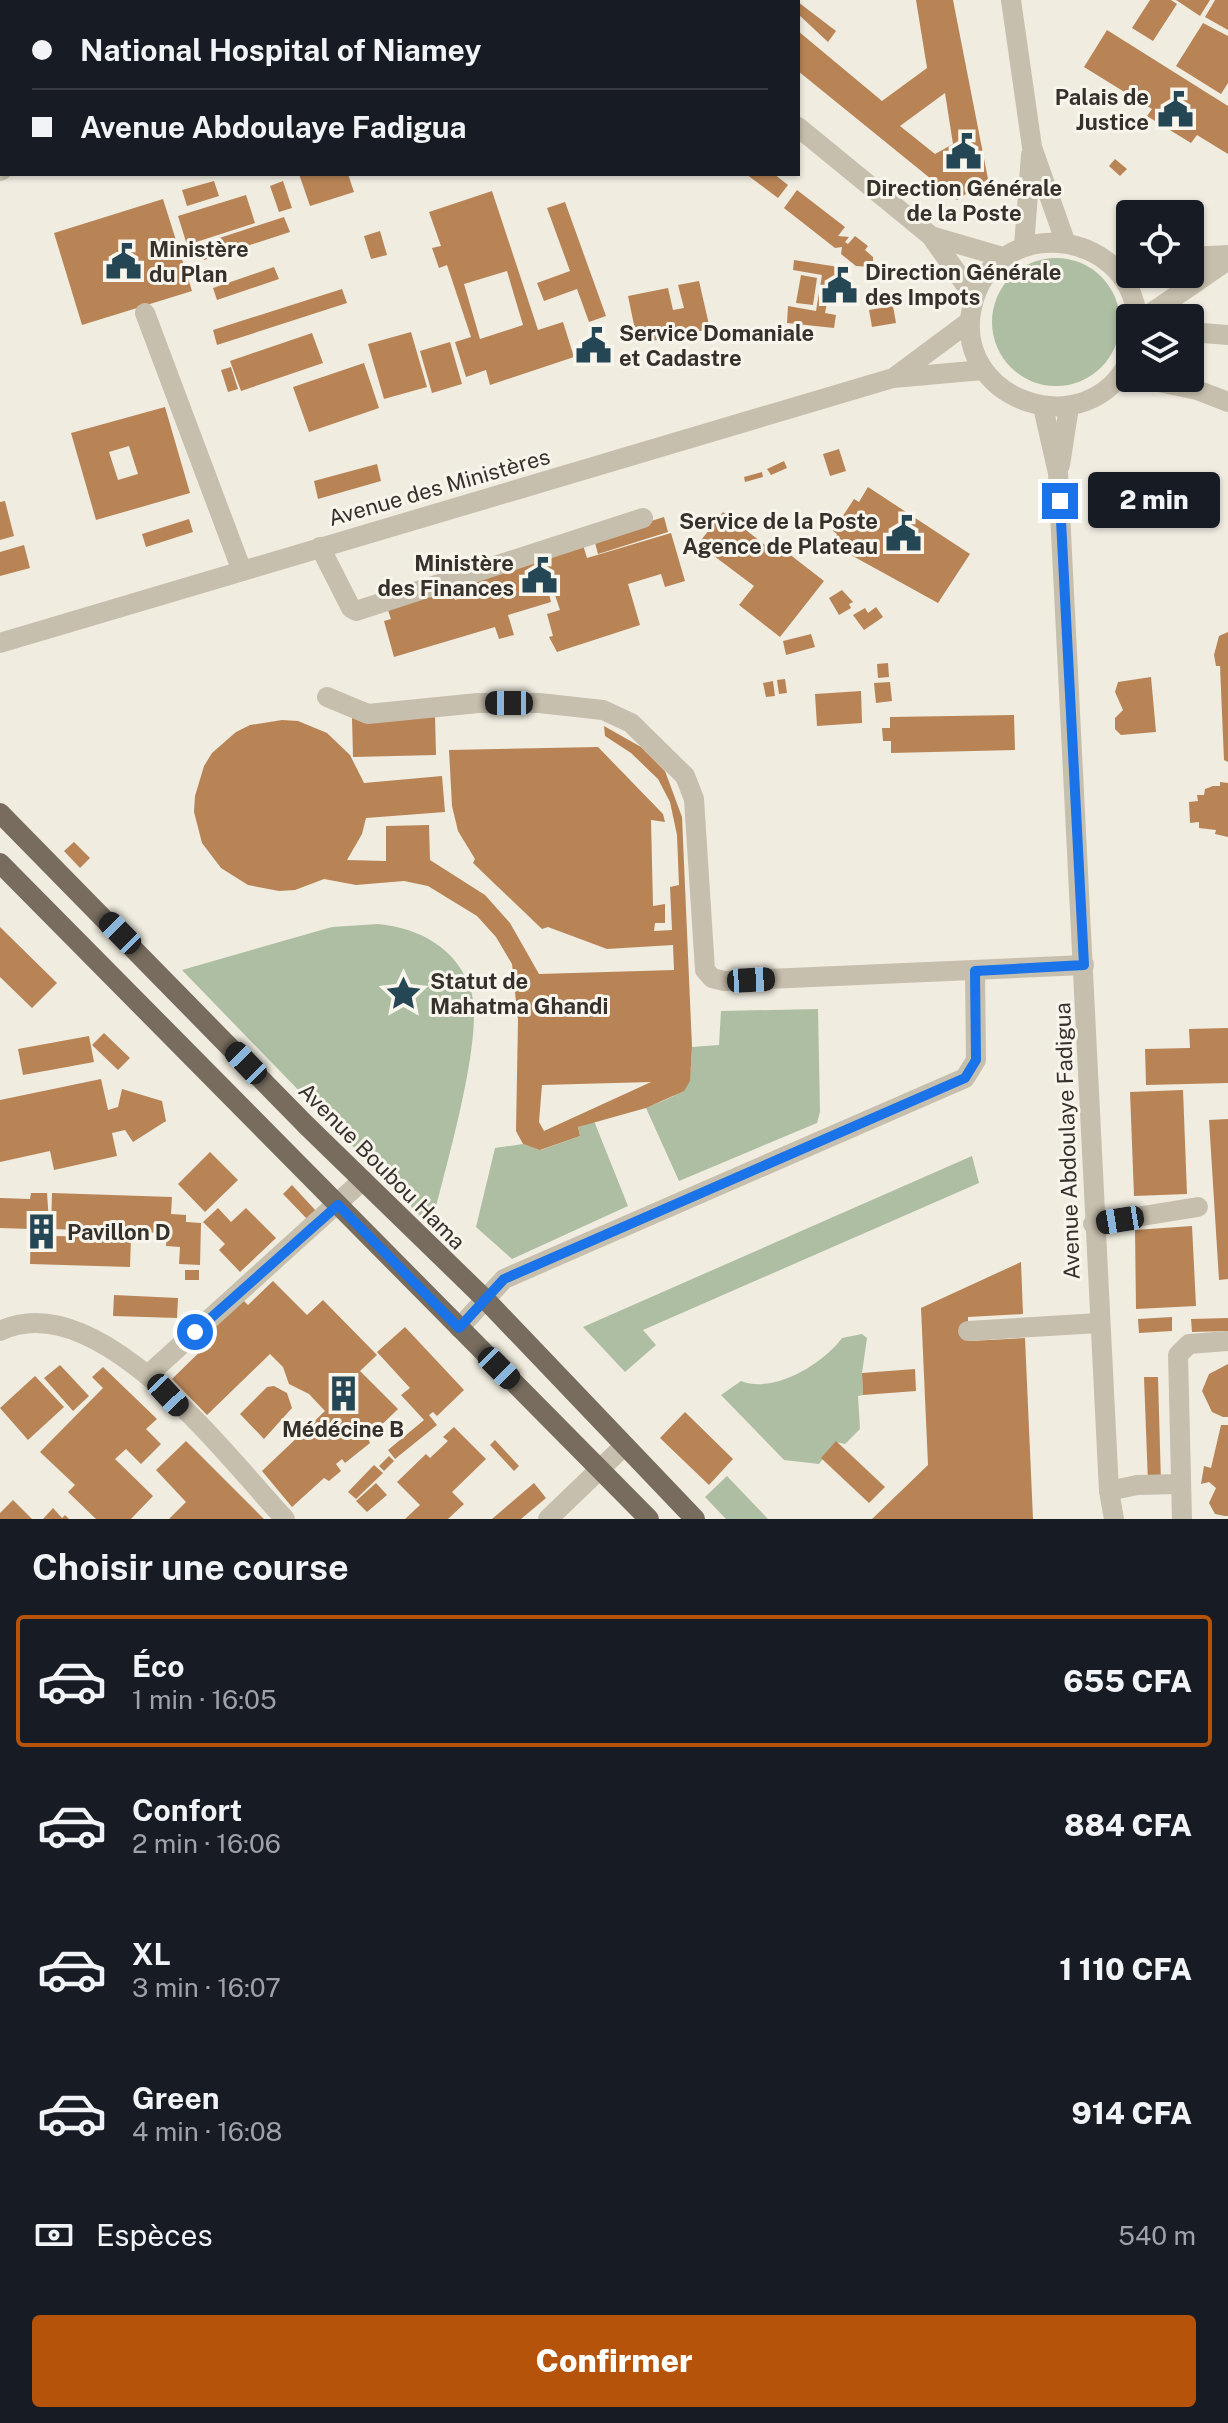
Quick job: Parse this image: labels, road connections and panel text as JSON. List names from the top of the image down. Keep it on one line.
{"streets":{"main road":["Avenue Boubou Hama"],"street":["Avenue des Ministères","Avenue Abdoulaye Fadigua"]},"places":{"public building":["Palais de Justice","Direction Générale de la Poste","Ministère du Plan","Direction Générale des Impots","Service Domaniale et Cadastre","Service de la Poste Agence de Plateau","Ministère des Finances"],"place":["Statut de Mahatma Ghandi"],"building":["Pavillon D","Médécine B"]},"page":{"banner":["National Hospital of Niamey","Avenue Abdoulaye Fadigua"],"bubble":"2 min","heading":"Choisir une course","list":[{"name":"Éco","note":"1 min · 16:05","value":"655 CFA"},{"name":"Confort","note":"2 min · 16:06","value":"884 CFA"},{"name":"XL","note":"3 min · 16:07","value":"1 110 CFA"},{"name":"Green","note":"4 min · 16:08","value":"914 CFA"}],"pay":["Espèces","540 m"],"buttons":"Confirmer"}}
